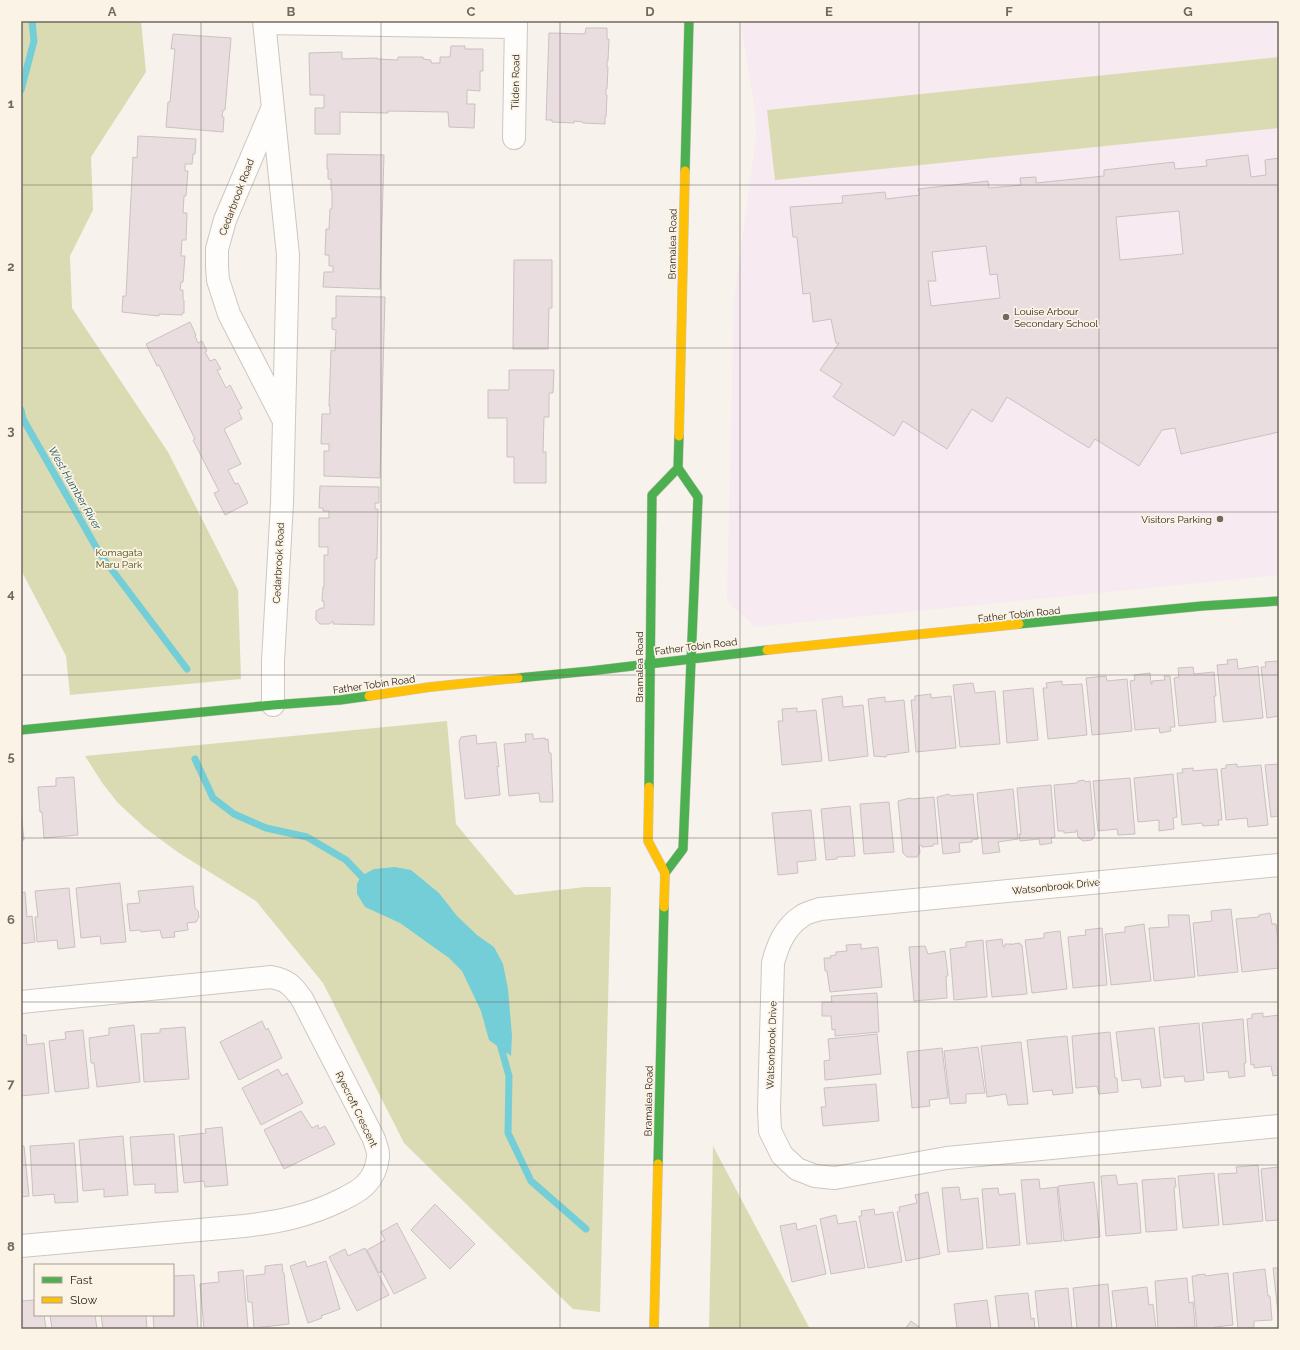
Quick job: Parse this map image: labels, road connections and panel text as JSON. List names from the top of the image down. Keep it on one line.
{"streets":{"main road":["Bramalea Road","Father Tobin Road"],"street":["Tilden Road","Cedarbrook Road","Watsonbrook Drive","Ryecroft Crescent"]},"crossings":[["Cedarbrook Road","Father Tobin Road"],["Bramalea Road","Father Tobin Road"]],"water":["West Humber River"],"parks":["Komagata Maru Park"],"places":["Louise Arbour Secondary School","Visitors Parking"],"legend":["Fast","Slow"],"grid":{"columns":["A","B","C","D","E","F","G"],"rows":["1","2","3","4","5","6","7","8"]}}
